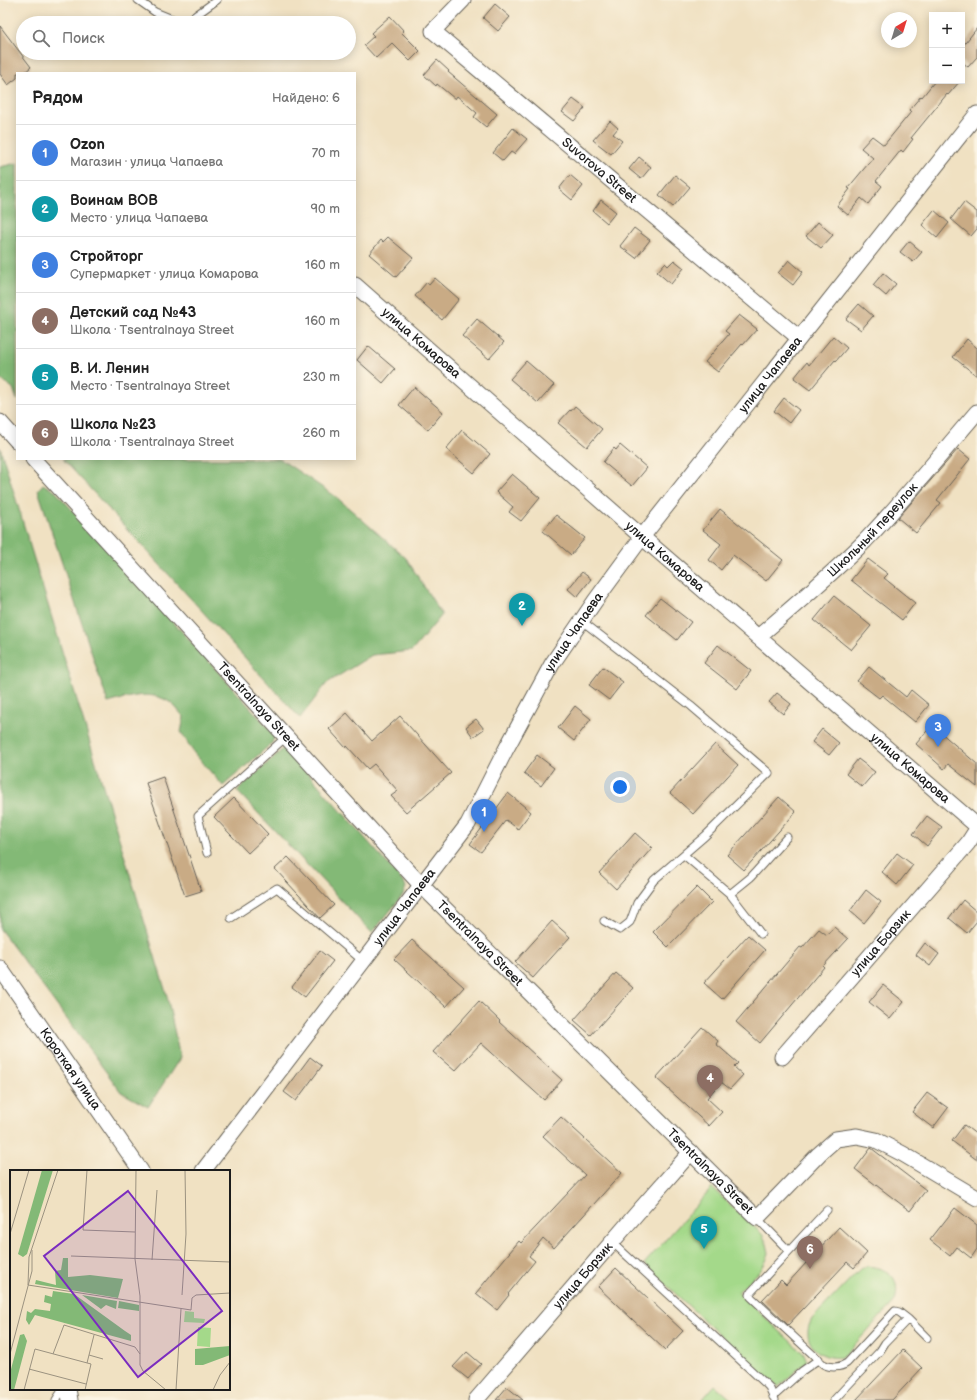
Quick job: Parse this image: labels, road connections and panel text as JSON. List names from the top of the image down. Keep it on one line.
{"streets":{"street":["Suvorova Street","улица Комарова","улица Чапаева","Школьный переулок","Tsentralnaya Street","улица Борзик","Короткая улица"]},"crossings":[["Suvorova Street","улица Чапаева"],["улица Комарова","улица Чапаева"],["улица Комарова","Школьный переулок"],["улица Комарова","улица Борзик"],["улица Чапаева","Tsentralnaya Street"],["Tsentralnaya Street","улица Борзик"]],"north":"top right","page":{"map_buttons":["+","−"],"search":"Поиск","heading":["Рядом","Найдено: 6"],"list":[{"mark":"1","name":"Ozon","note":"Магазин · улица Чапаева","value":"70 m"},{"mark":"2","name":"Воинам ВОВ","note":"Место · улица Чапаева","value":"90 m"},{"mark":"3","name":"Стройторг","note":"Супермаркет · улица Комарова","value":"160 m"},{"mark":"4","name":"Детский сад №43","note":"Школа · Tsentralnaya Street","value":"160 m"},{"mark":"5","name":"В. И. Ленин","note":"Место · Tsentralnaya Street","value":"230 m"},{"mark":"6","name":"Школа №23","note":"Школа · Tsentralnaya Street","value":"260 m"}],"pins":["2","3","1","4","5","6"]}}
